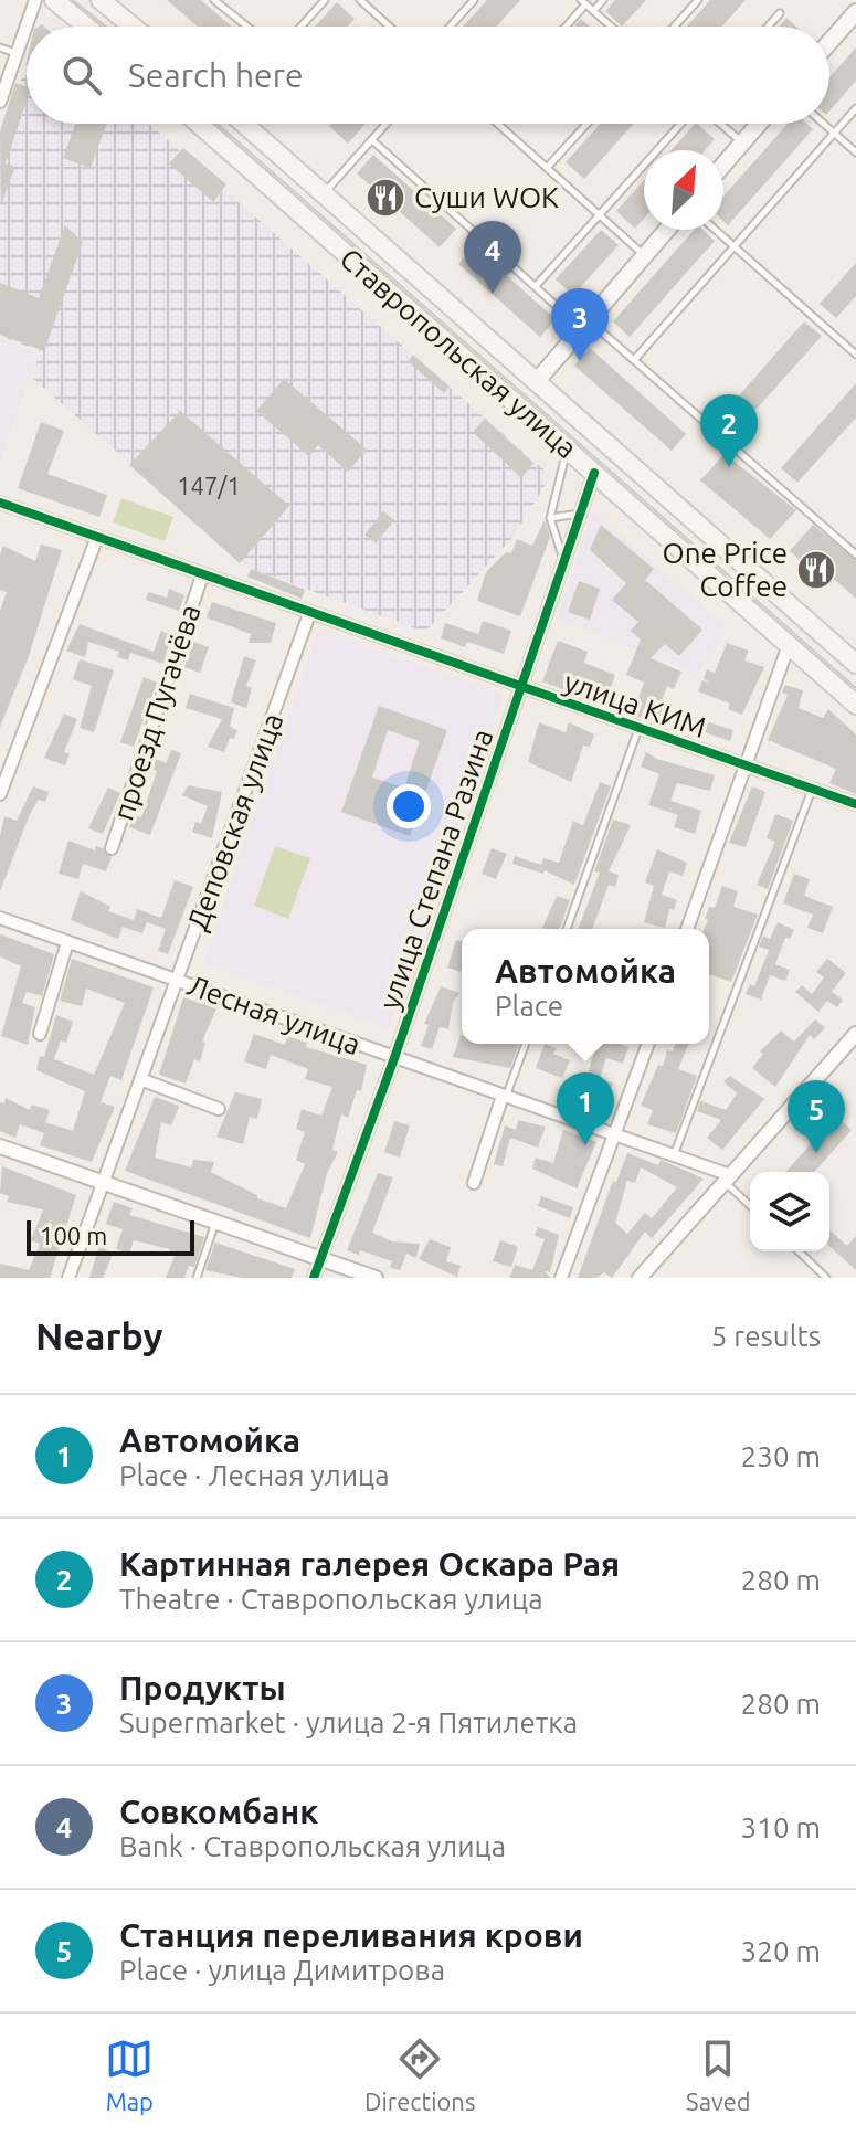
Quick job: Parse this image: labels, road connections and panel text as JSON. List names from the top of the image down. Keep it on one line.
{"streets":{"main road":["Ставропольская улица"],"street":["улица КИМ","проезд Пугачёва","Деповская улица","улица Степана Разина","Лесная улица"]},"crossings":[["Ставропольская улица","улица Степана Разина"],["улица КИМ","проезд Пугачёва"],["улица КИМ","Деповская улица"],["улица КИМ","улица Степана Разина"],["Деповская улица","Лесная улица"],["улица Степана Разина","Лесная улица"]],"places":{"restaurant":["Суши WOK","One Price Coffee"]},"house_numbers":["147/1"],"scale_bar":"100 m","north":"top right","page":{"search":"Search here","pins":["4","3","2","1","5"],"popup":["Автомойка","Place"],"scale":"100 m","heading":["Nearby","5 results"],"list":[{"mark":"1","name":"Автомойка","note":"Place · Лесная улица","value":"230 m"},{"mark":"2","name":"Картинная галерея Оскара Рая","note":"Theatre · Ставропольская улица","value":"280 m"},{"mark":"3","name":"Продукты","note":"Supermarket · улица 2-я Пятилетка","value":"280 m"},{"mark":"4","name":"Совкомбанк","note":"Bank · Ставропольская улица","value":"310 m"},{"mark":"5","name":"Станция переливания крови","note":"Place · улица Димитрова","value":"320 m"}],"nav":["Map","Directions","Saved"]}}
